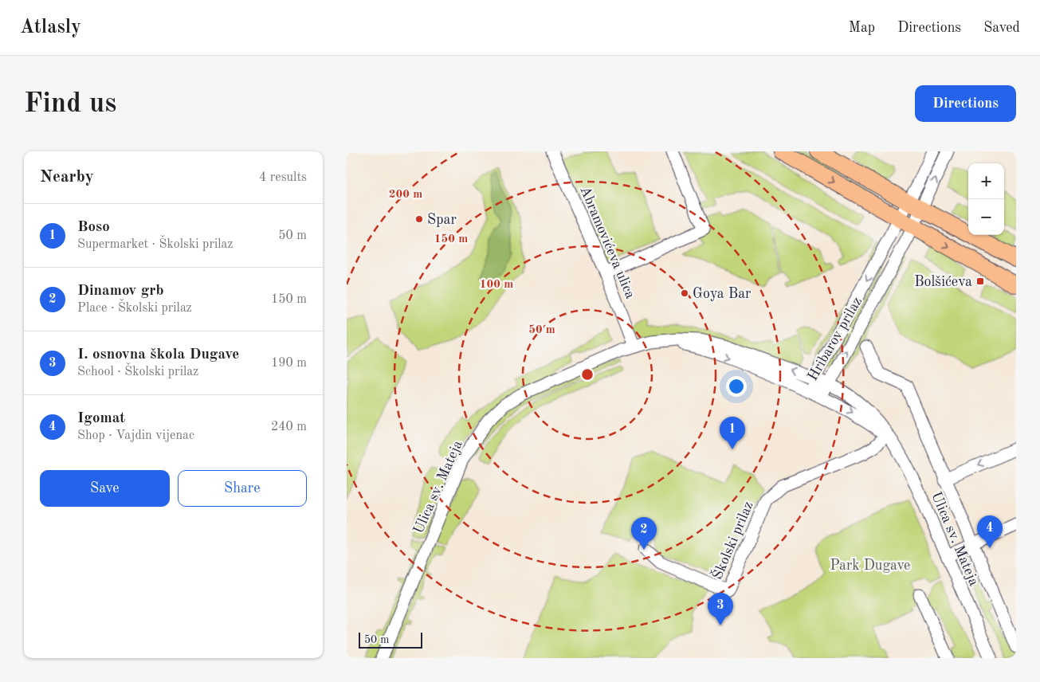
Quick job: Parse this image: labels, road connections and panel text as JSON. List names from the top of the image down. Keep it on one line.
{"streets":{"street":["Abramovićeva ulica","Hribarov prilaz","Ulica sv. Mateja","Školski prilaz"]},"crossings":[["Abramovićeva ulica","Ulica sv. Mateja"],["Hribarov prilaz","Ulica sv. Mateja"],["Ulica sv. Mateja","Školski prilaz"]],"parks":["Park Dugave"],"places":{"other":["Spar","Goya Bar"],"transit":["Bolšićeva"]},"scale_bar":"50 m","page":{"header":"Atlasly","nav":["Map","Directions","Saved"],"buttons":["Directions",["Save","Share"]],"title":"Find us","heading":["Nearby","4 results"],"map_buttons":["+","−"],"list":[{"mark":"1","name":"Boso","note":"Supermarket · Školski prilaz","value":"50 m"},{"mark":"2","name":"Dinamov grb","note":"Place · Školski prilaz","value":"150 m"},{"mark":"3","name":"I. osnovna škola Dugave","note":"School · Školski prilaz","value":"190 m"},{"mark":"4","name":"Igomat","note":"Shop · Vajdin vijenac","value":"240 m"}],"pins":["1","4","2","3"],"scale":"50 m"},"rings":["200 m","150 m","100 m","50 m"]}
